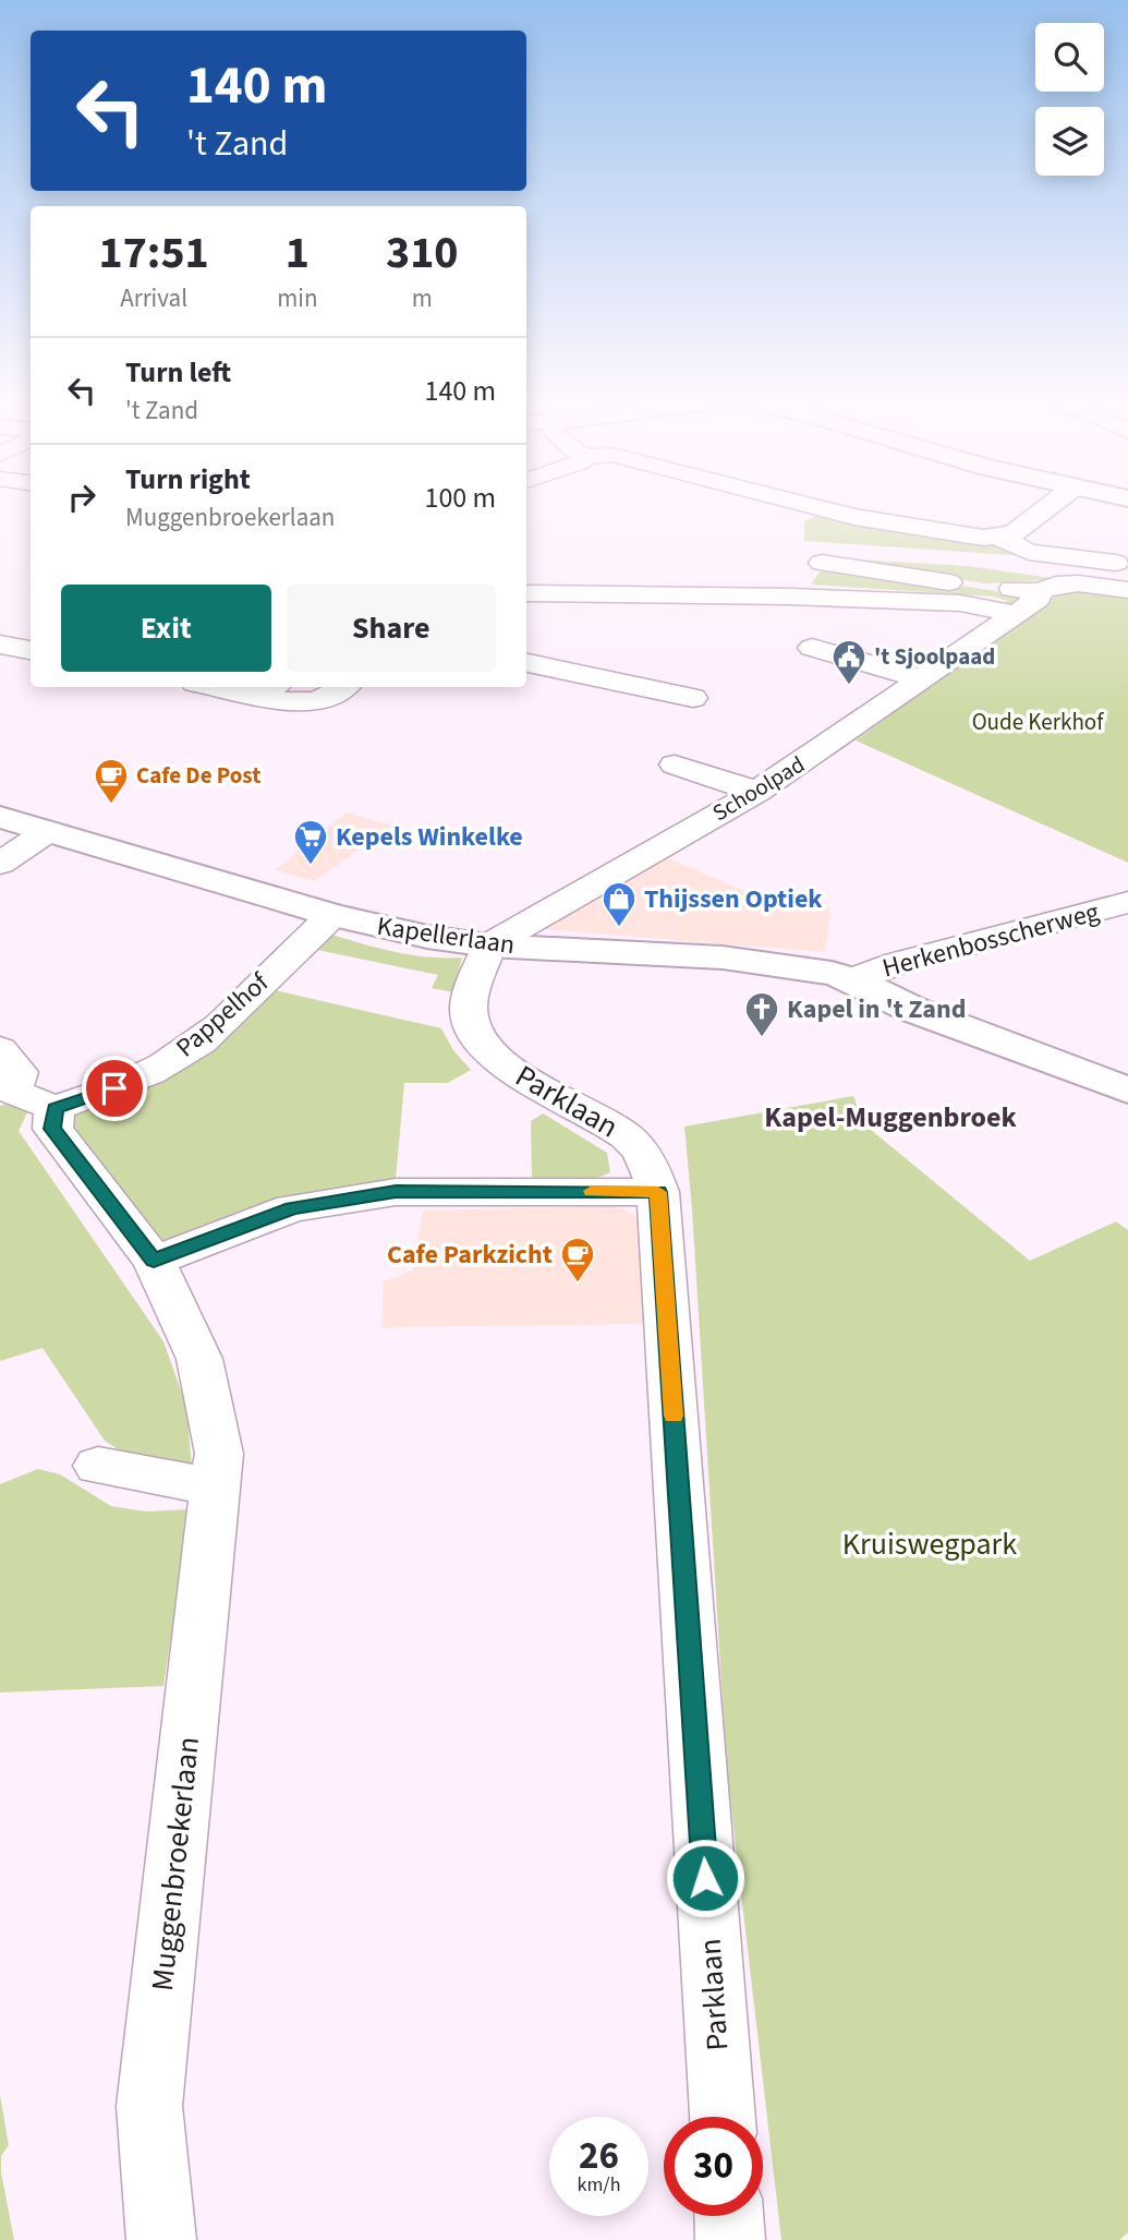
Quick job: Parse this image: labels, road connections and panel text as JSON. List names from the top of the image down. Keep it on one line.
{"streets":{"main road":["Kapellerlaan"],"street":["Schoolpad","Herkenbosscherweg","Pappelhof","Parklaan","Muggenbroekerlaan"]},"crossings":[["Schoolpad","Kapellerlaan"],["Schoolpad","Parklaan"],["Kapellerlaan","Herkenbosscherweg"],["Kapellerlaan","Pappelhof"],["Kapellerlaan","Parklaan"],["Pappelhof","Muggenbroekerlaan"]],"districts":["Kapel-Muggenbroek"],"parks":["Oude Kerkhof","Kruiswegpark"],"places":{"public building":["'t Sjoolpaad"],"cafe":["Cafe De Post","Cafe Parkzicht"],"supermarket":["Kepels Winkelke"],"shop":["Thijssen Optiek"],"church":["Kapel in 't Zand"]},"page":{"turn":["140 m","'t Zand"],"eta":["17:51","Arrival","1","min","310","m"],"list":[{"name":"Turn left","note":"'t Zand","value":"140 m"},{"name":"Turn right","note":"Muggenbroekerlaan","value":"100 m"}],"buttons":["Exit","Share"],"speed":"26 km/h","limit":"30"}}
